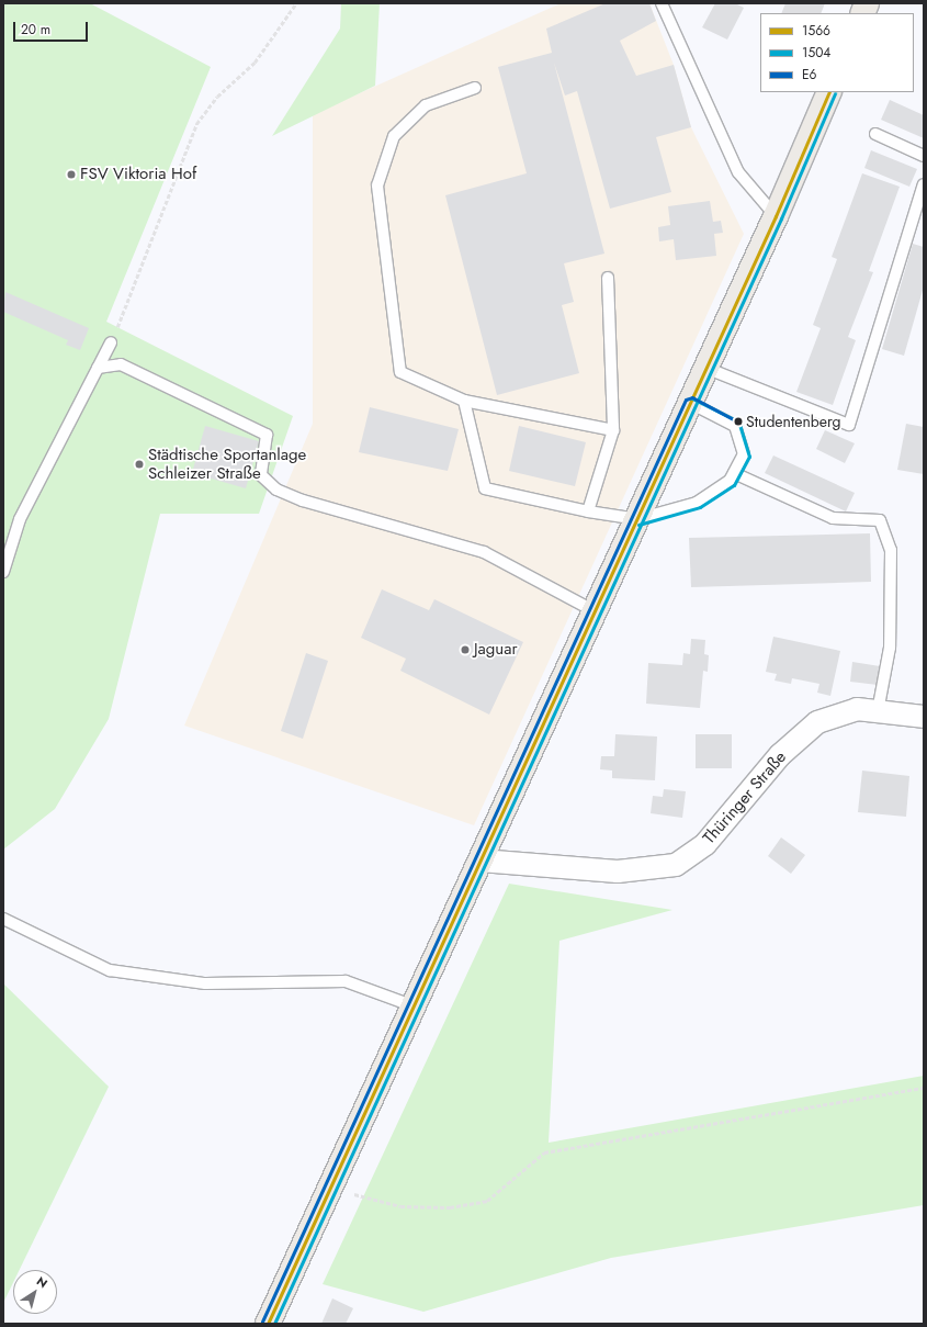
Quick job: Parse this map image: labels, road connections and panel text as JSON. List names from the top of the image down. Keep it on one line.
{"streets":{"street":["Thüringer Straße"]},"places":["FSV Viktoria Hof","Studentenberg","Städtische Sportanlage Schleizer Straße","Jaguar"],"lines":["transit line 1566","transit line 1504","transit line E6"],"legend":["1566","1504","E6"],"scale_bar":"20 m","north":"top right"}
